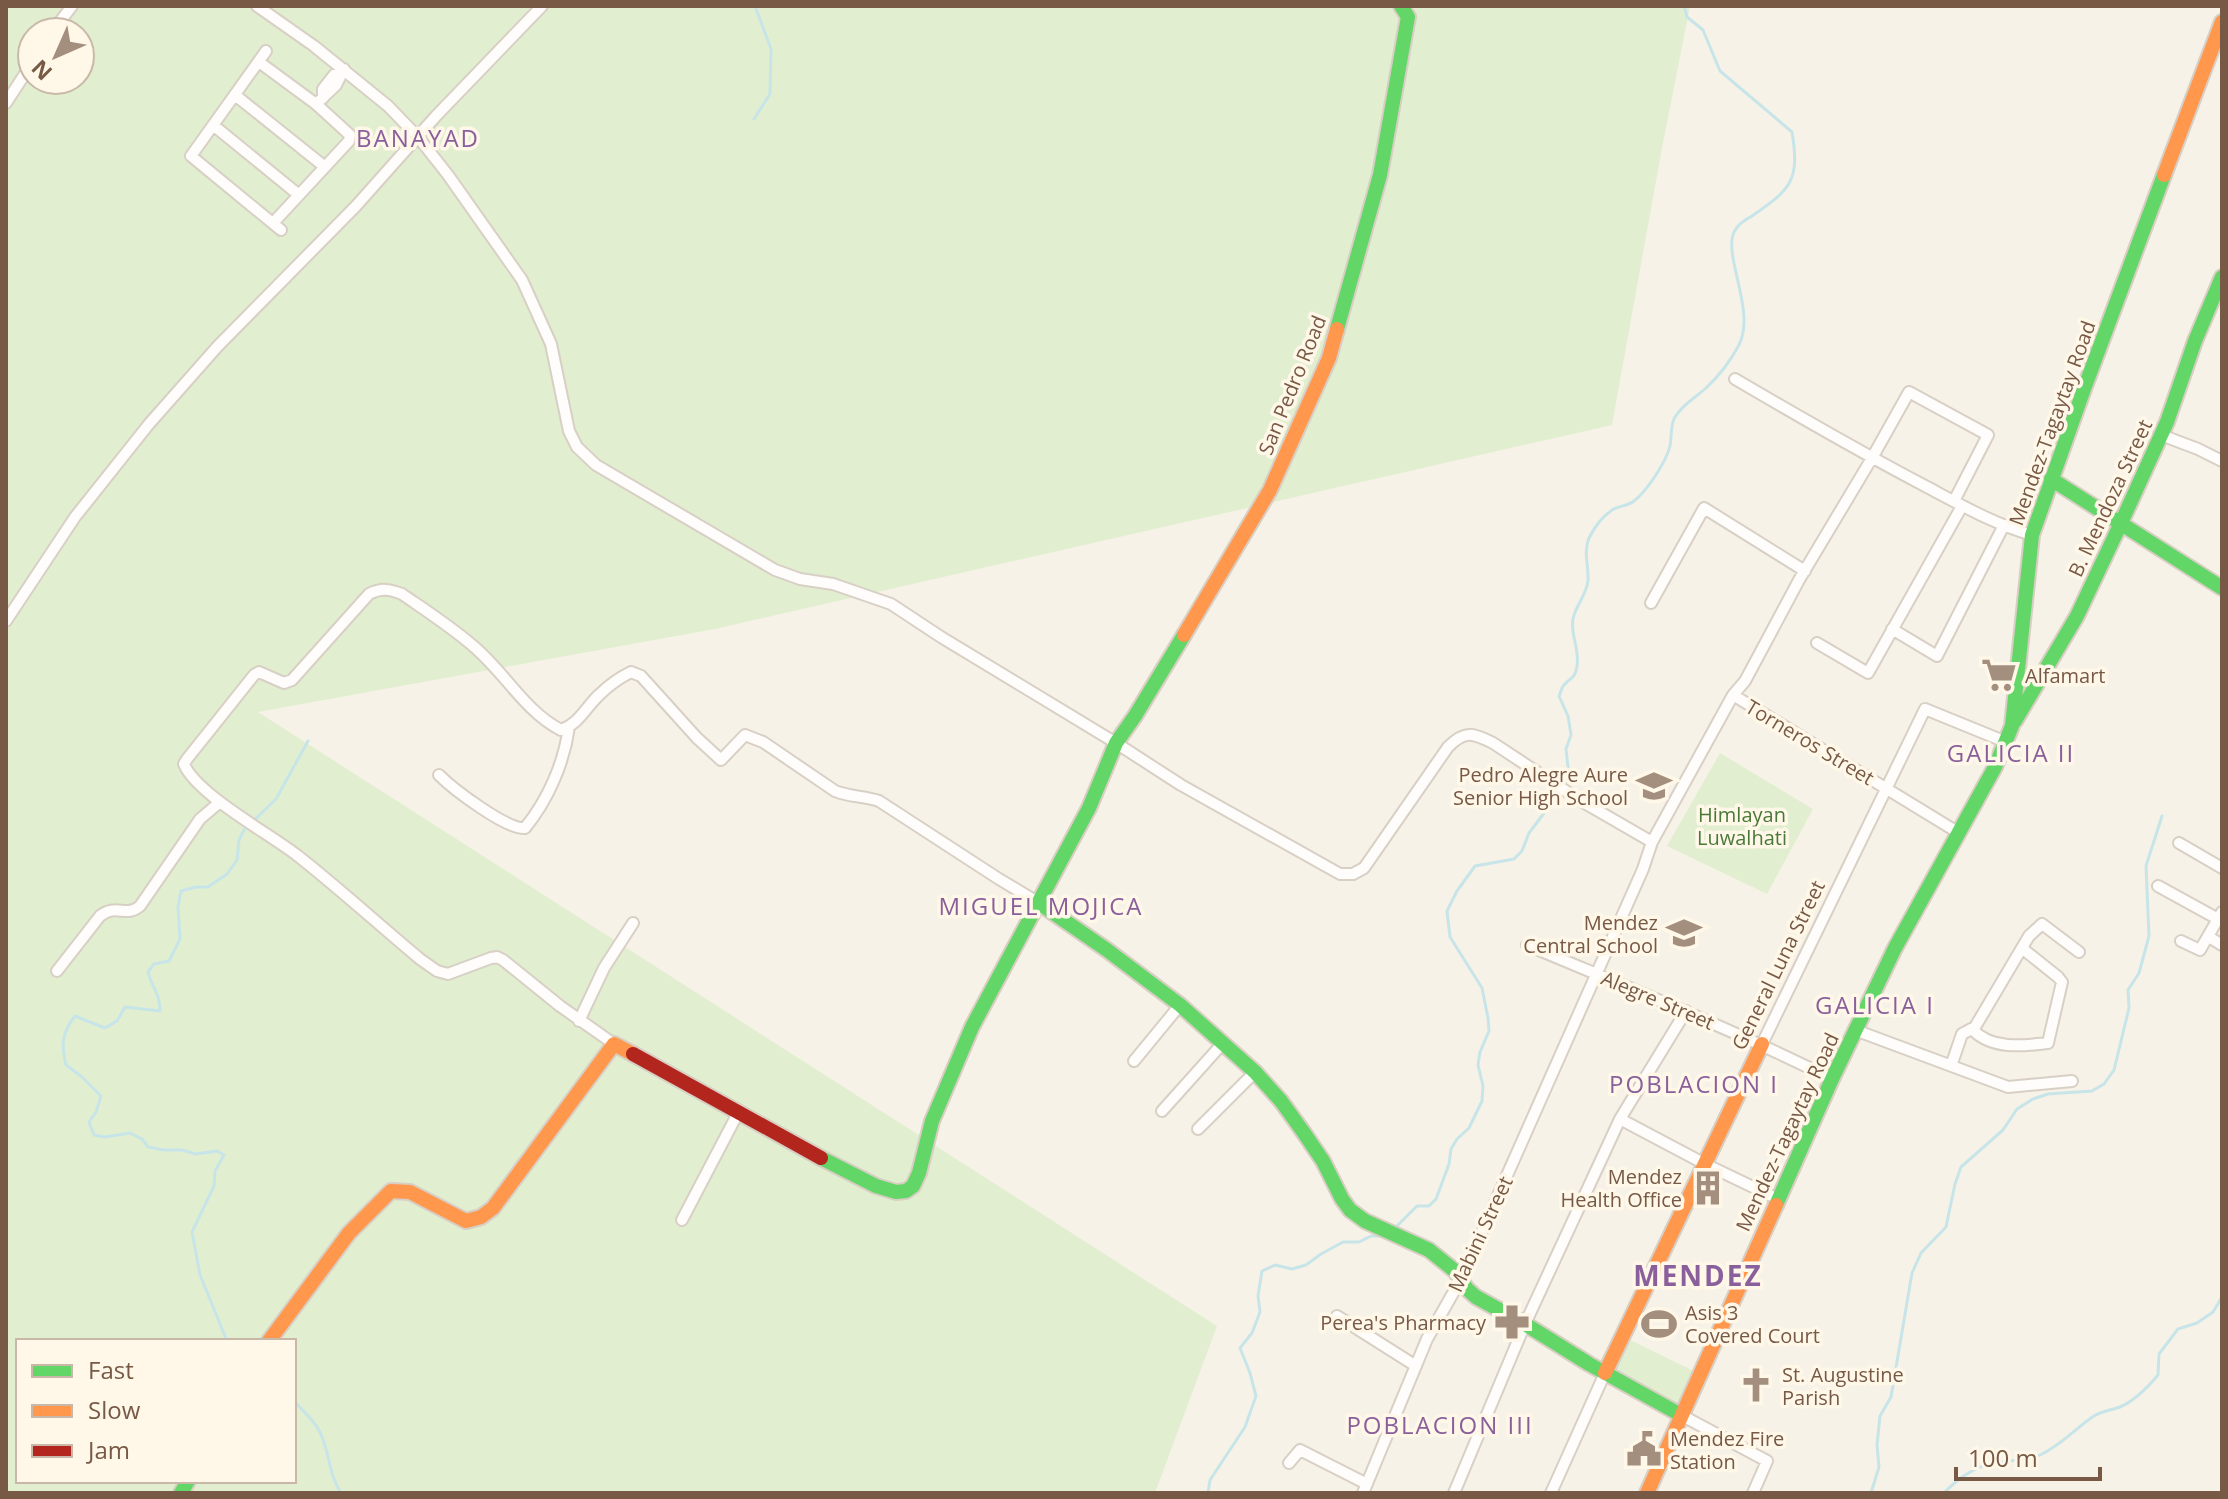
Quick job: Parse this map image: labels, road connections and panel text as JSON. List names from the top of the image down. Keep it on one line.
{"streets":{"street":["San Pedro Road","Mendez-Tagaytay Road","B. Mendoza Street","Torneros Street","General Luna Street","Alegre Street","Mabini Street"]},"crossings":[["Mendez-Tagaytay Road","B. Mendoza Street"],["Mendez-Tagaytay Road","Torneros Street"],["Mendez-Tagaytay Road","General Luna Street"],["Mendez-Tagaytay Road","Alegre Street"],["Torneros Street","General Luna Street"],["Torneros Street","Mabini Street"],["General Luna Street","Alegre Street"],["Alegre Street","Mabini Street"]],"districts":["BANAYAD","GALICIA II","MIGUEL MOJICA","GALICIA I","POBLACION I","MENDEZ","POBLACION III"],"parks":["Himlayan Luwalhati"],"places":{"supermarket":["Alfamart"],"school or university":["Pedro Alegre Aure Senior High School","Mendez Central School"],"building":["Mendez Health Office"],"pharmacy":["Perea's Pharmacy"],"sports":["Asis 3 Covered Court"],"church":["St. Augustine Parish"],"public building":["Mendez Fire Station"]},"legend":["Fast","Slow","Jam"],"scale_bar":"100 m","north":"bottom left"}
